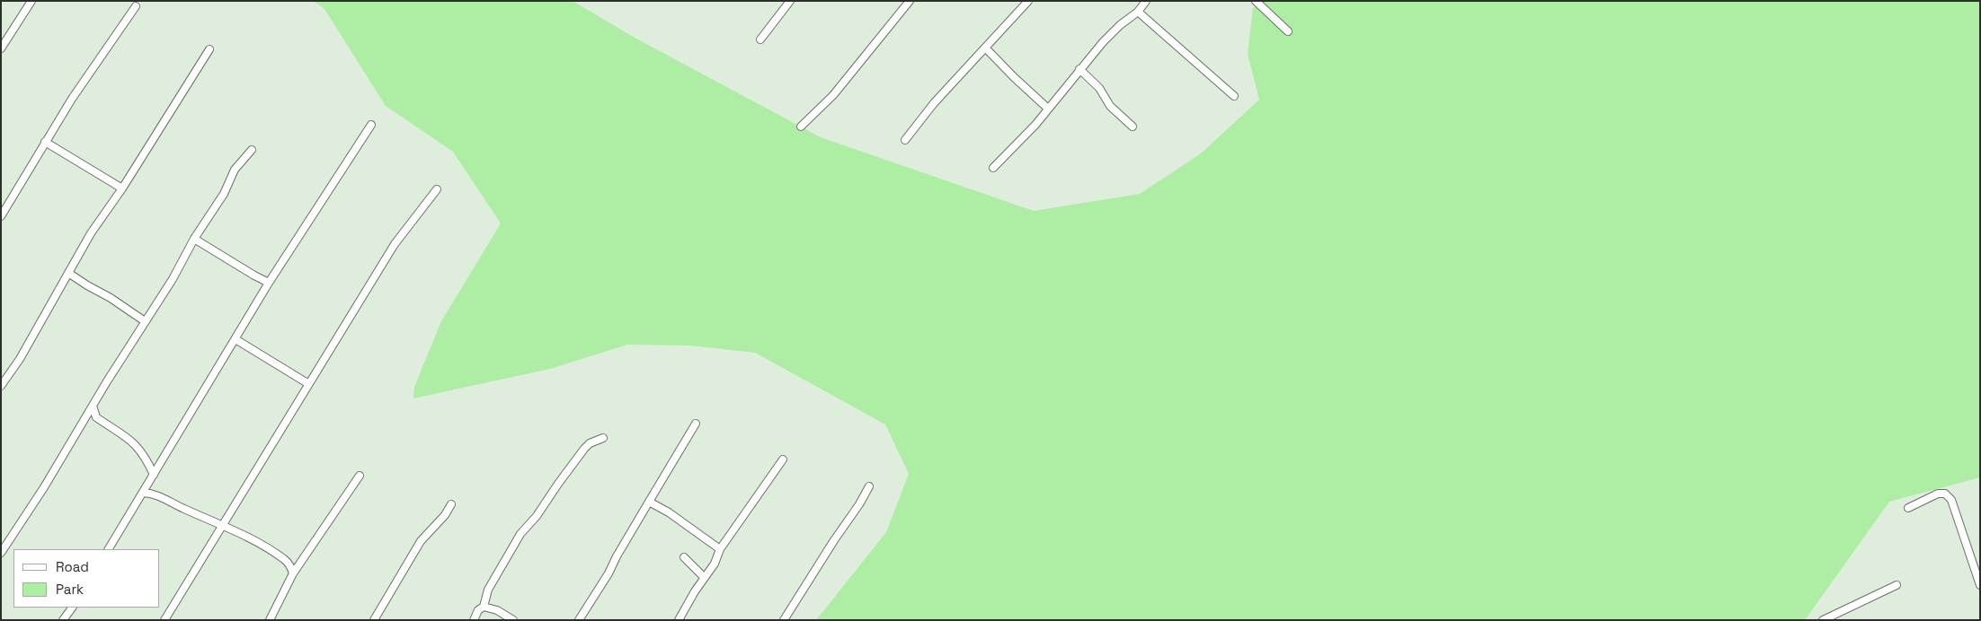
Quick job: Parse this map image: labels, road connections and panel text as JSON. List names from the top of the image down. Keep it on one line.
{"legend":["Road","Park"]}
